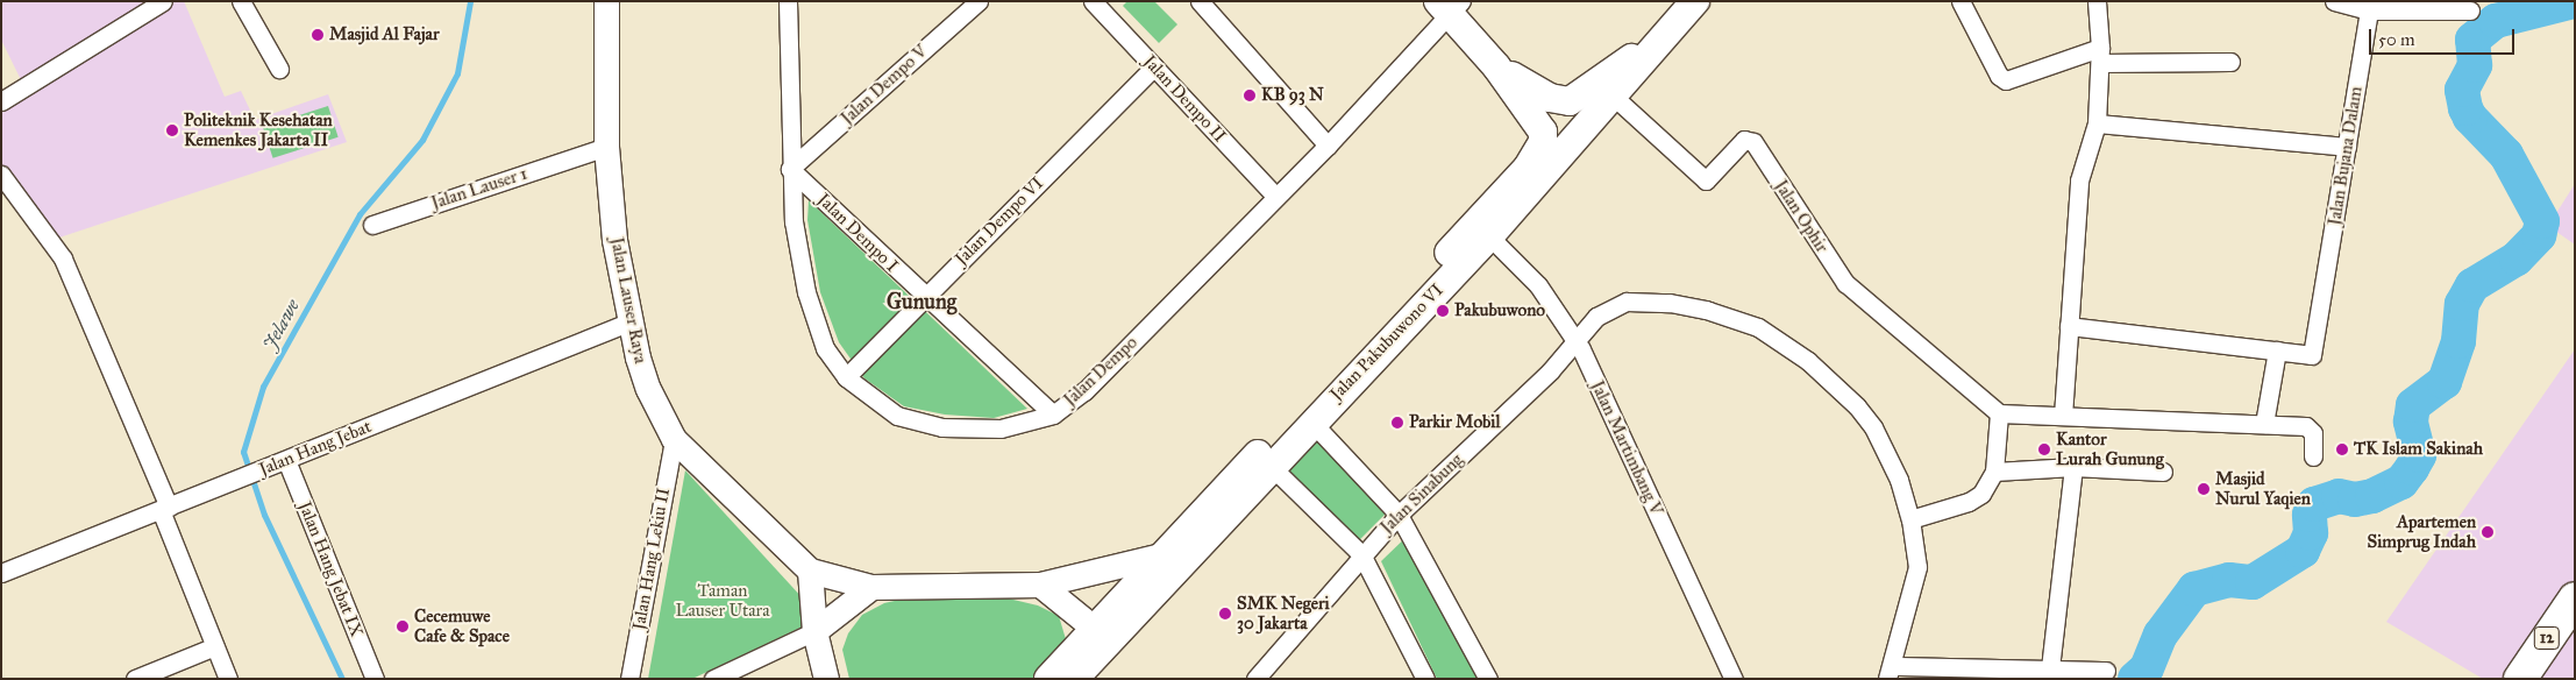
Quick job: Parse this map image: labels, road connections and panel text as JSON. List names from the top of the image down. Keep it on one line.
{"streets":{"highway":["12"],"main road":["Jalan Pakubuwono VI"],"street":["Jalan Dempo V","Jalan Dempo II","Jalan Bujana Dalam","Jalan Lauser 1","Jalan Ophir","Jalan Dempo VI","Jalan Dempo I","Jalan Lauser Raya","Jalan Dempo","Jalan Hang Jebat","Jalan Martimbang V","Jalan Sinabung","Jalan Hang Lekiu II","Jalan Hang Jebat IX"]},"crossings":[["Jalan Dempo V","Jalan Dempo I"],["Jalan Dempo V","Jalan Dempo"],["Jalan Dempo II","Jalan Dempo VI"],["Jalan Dempo II","Jalan Dempo"],["Jalan Lauser 1","Jalan Lauser Raya"],["Jalan Ophir","Jalan Pakubuwono VI"],["Jalan Dempo VI","Jalan Dempo I"],["Jalan Dempo VI","Jalan Dempo"],["Jalan Dempo I","Jalan Dempo"],["Jalan Lauser Raya","Jalan Hang Jebat"],["Jalan Lauser Raya","Jalan Hang Lekiu II"],["Jalan Pakubuwono VI","Jalan Martimbang V"],["Jalan Hang Jebat","Jalan Hang Jebat IX"],["Jalan Martimbang V","Jalan Sinabung"]],"districts":["Gunung"],"water":["Jelawe"],"parks":["Taman Lauser Utara"],"places":["Masjid Al Fajar","KB 93 N","Politeknik Kesehatan Kemenkes Jakarta II","Pakubuwono","Parkir Mobil","Kantor Lurah Gunung","TK Islam Sakinah","Masjid Nurul Yaqien","Apartemen Simprug Indah","SMK Negeri 30 Jakarta","Cecemuwe Cafe & Space"],"scale_bar":"50 m"}
